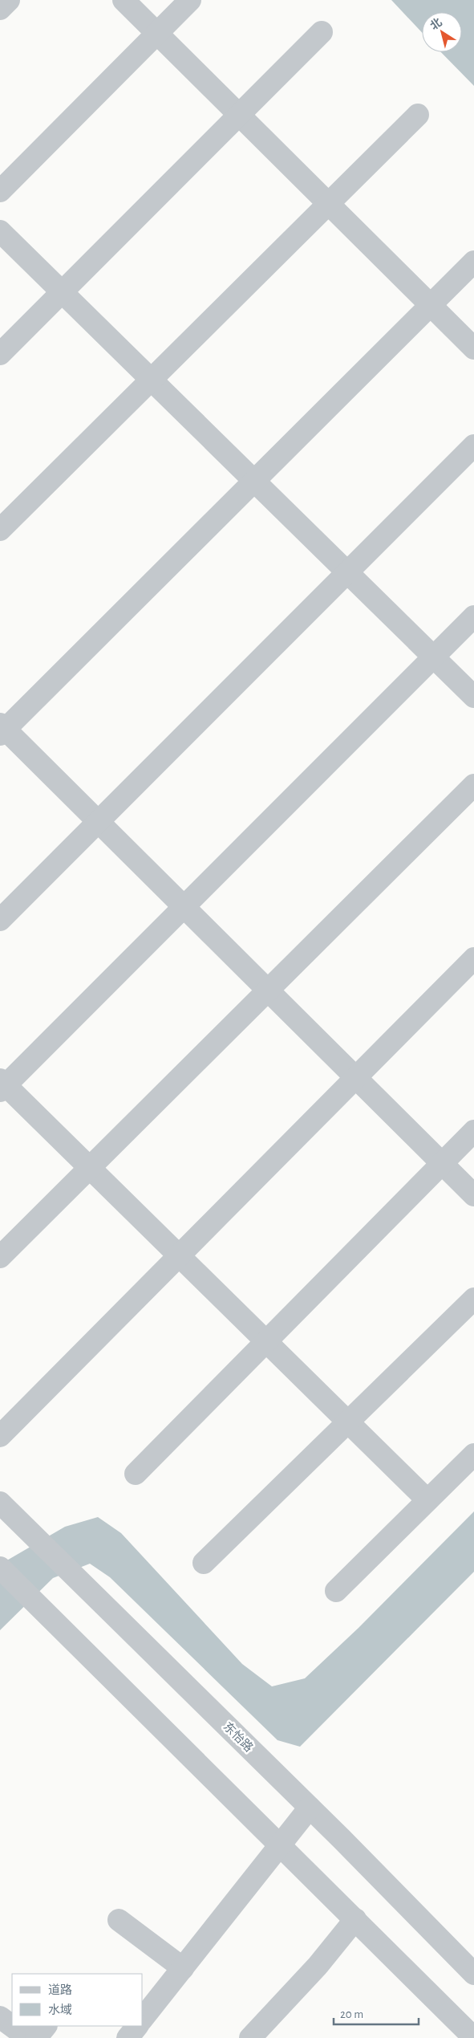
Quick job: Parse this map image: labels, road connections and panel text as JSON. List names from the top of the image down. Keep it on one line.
{"streets":{"street":["东怡路"]},"legend":["道路","水域"],"scale_bar":"20 m","north":"top left"}
